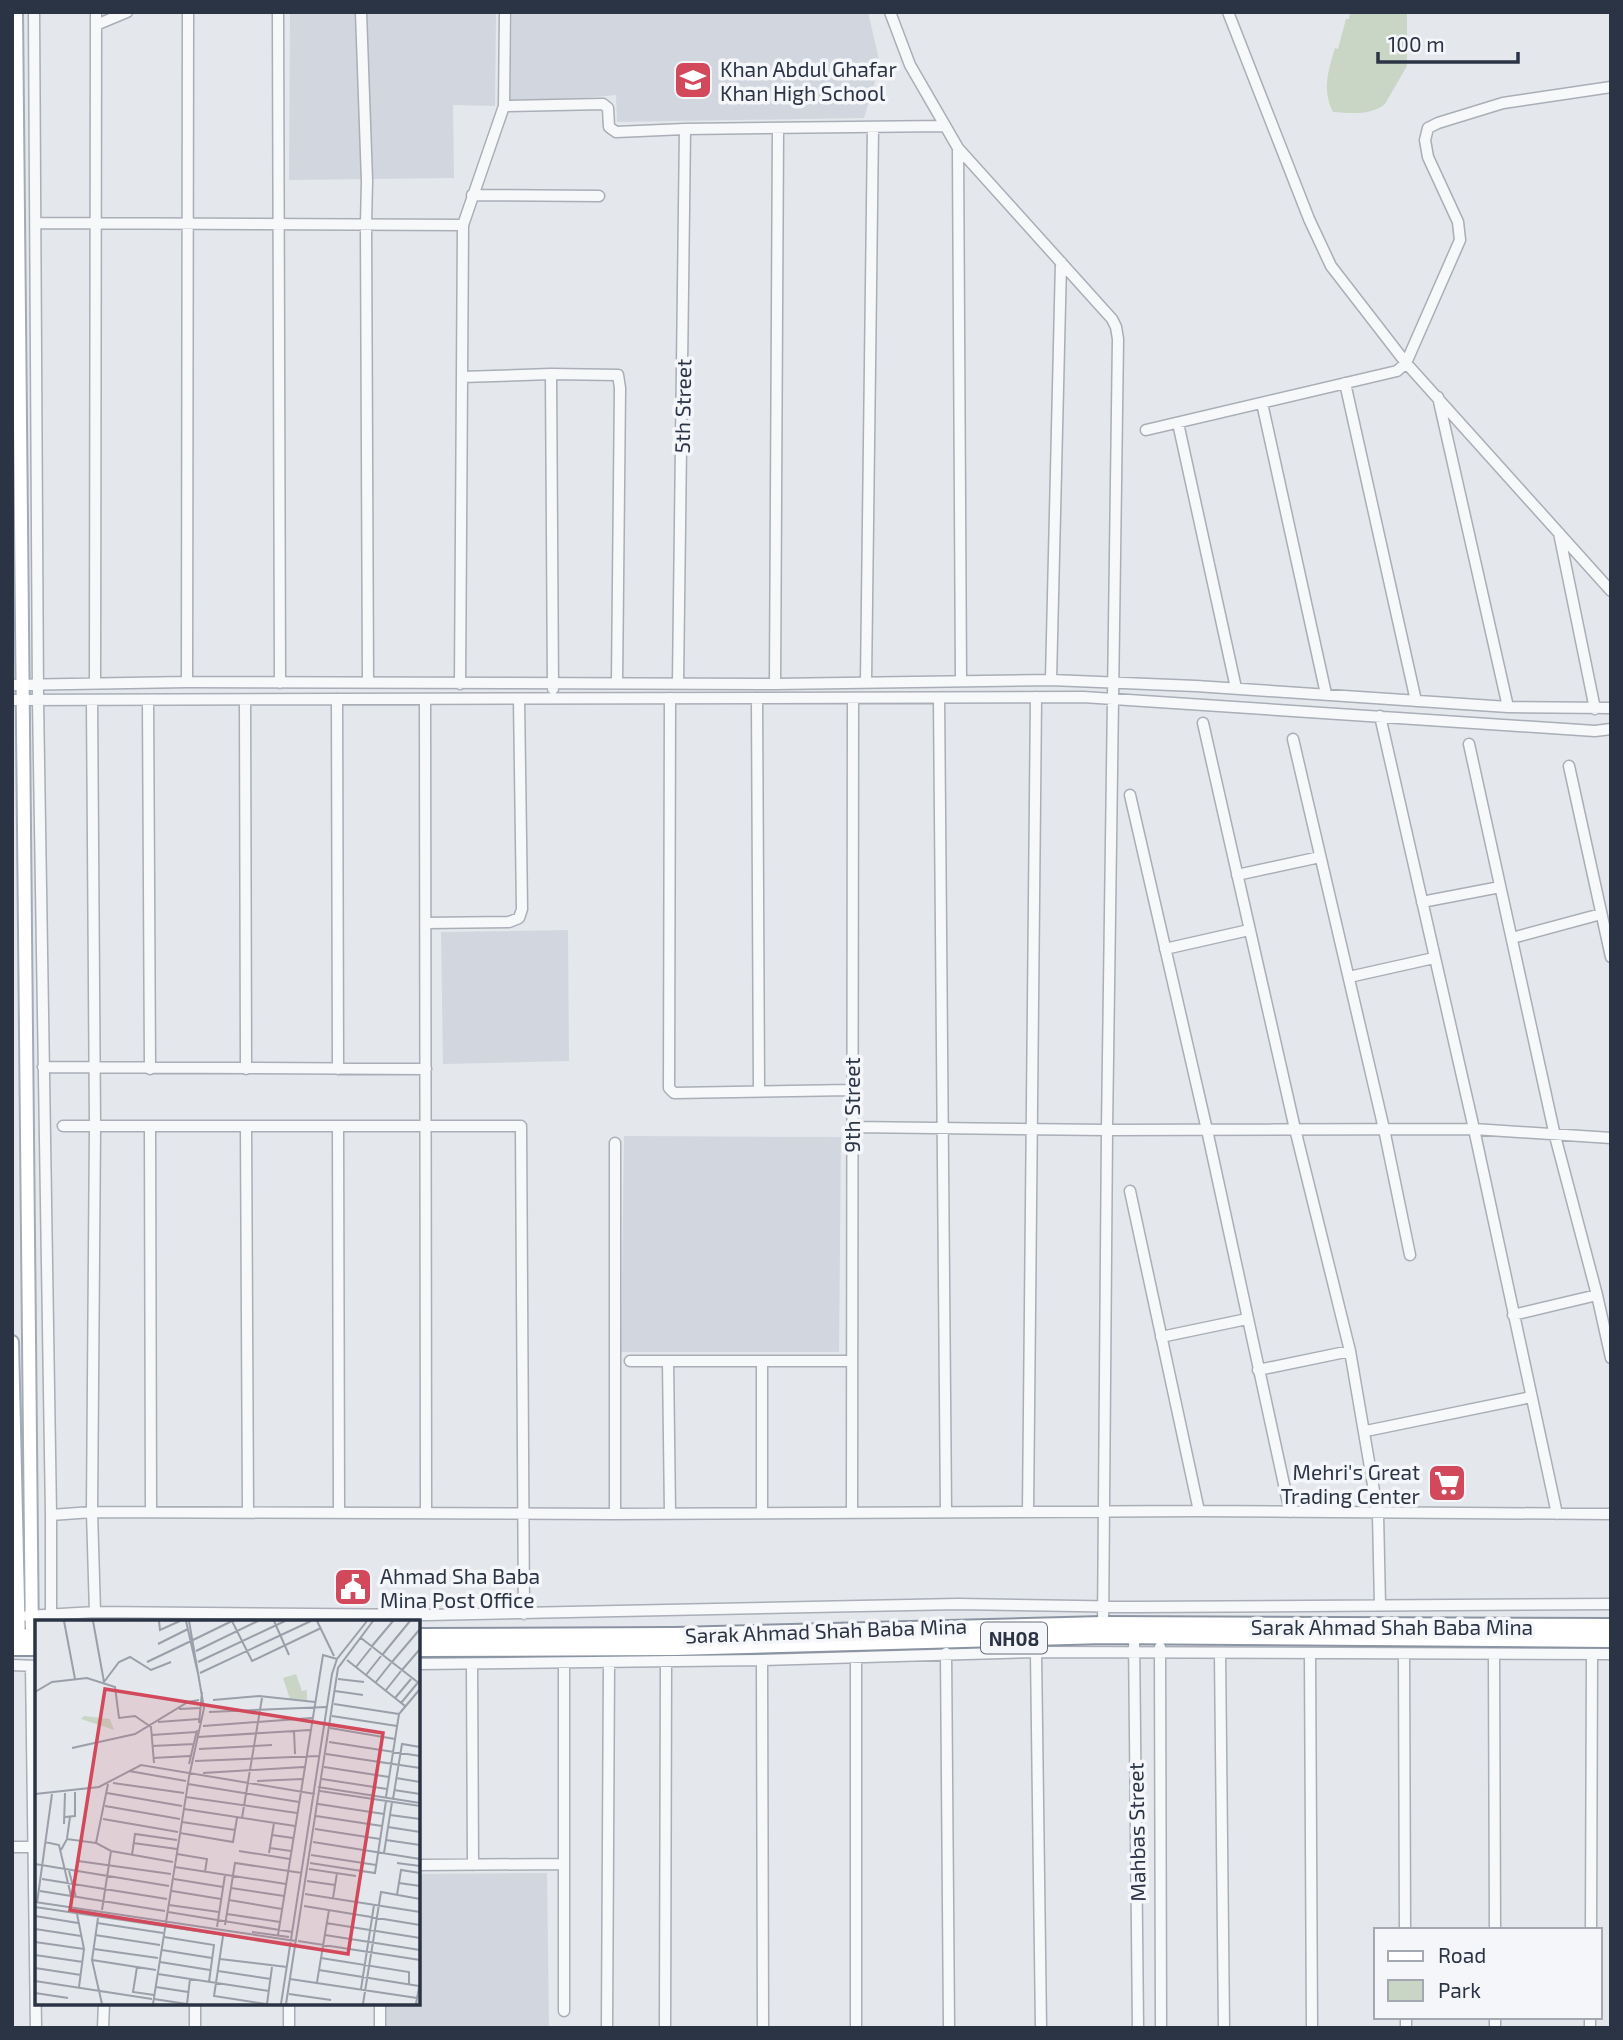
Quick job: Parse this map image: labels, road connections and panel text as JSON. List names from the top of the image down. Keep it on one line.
{"streets":{"highway":["Sarak Ahmad Shah Baba Mina","NH08"],"street":["5th Street","9th Street","Mahbas Street"]},"crossings":[["Sarak Ahmad Shah Baba Mina","NH08"],["NH08","Mahbas Street"]],"places":{"school or university":["Khan Abdul Ghafar Khan High School"],"supermarket":["Mehri's Great Trading Center"],"public building":["Ahmad Sha Baba Mina Post Office"]},"legend":["Road","Park"],"scale_bar":"100 m"}
